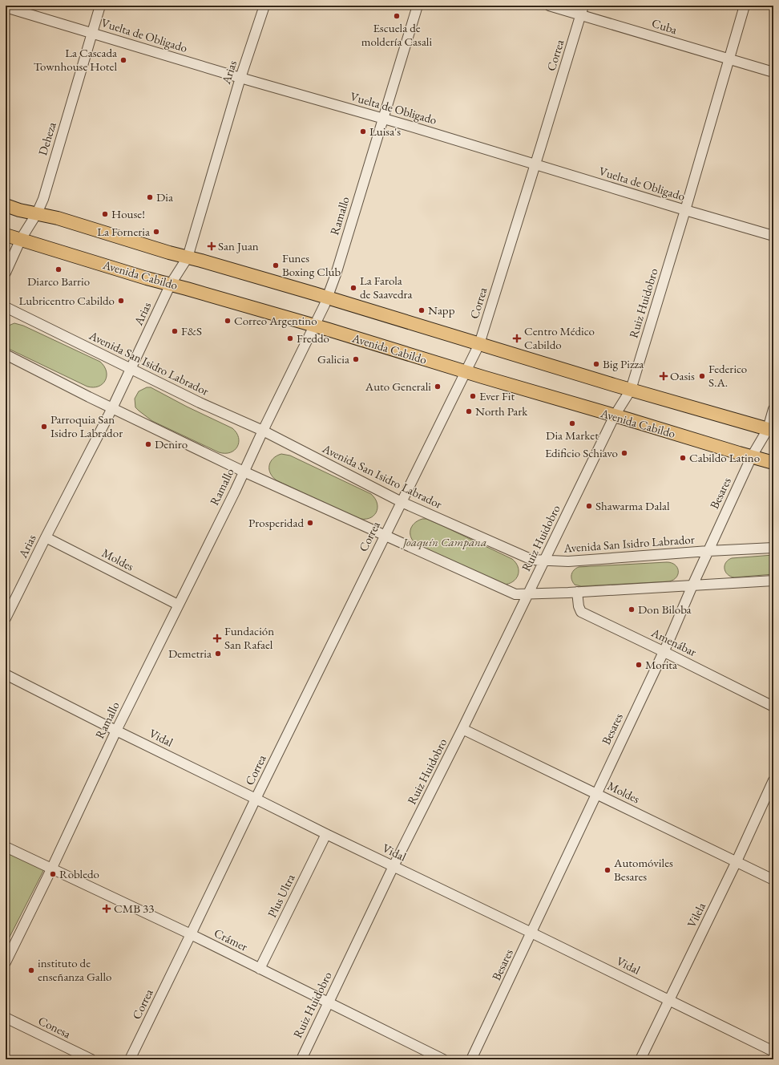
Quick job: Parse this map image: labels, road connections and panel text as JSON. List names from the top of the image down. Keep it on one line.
{"streets":{"main road":["Avenida Cabildo"],"street":["Cuba","Vuelta de Obligado","Correa","Arias","Deheza","Ramallo","Ruiz Huidobro","Avenida San Isidro Labrador","Besares","Moldes","Amenábar","Vidal","Plus Ultra","Vilela","Crámer","Conesa"]},"crossings":[["Cuba","Correa"],["Cuba","Ruiz Huidobro"],["Vuelta de Obligado","Correa"],["Vuelta de Obligado","Arias"],["Vuelta de Obligado","Deheza"],["Vuelta de Obligado","Ramallo"],["Vuelta de Obligado","Ruiz Huidobro"],["Correa","Avenida Cabildo"],["Correa","Avenida San Isidro Labrador"],["Correa","Vidal"],["Correa","Crámer"],["Arias","Avenida Cabildo"],["Arias","Avenida San Isidro Labrador"],["Arias","Moldes"],["Deheza","Avenida Cabildo"],["Ramallo","Avenida Cabildo"],["Ramallo","Avenida San Isidro Labrador"],["Ramallo","Moldes"],["Ramallo","Vidal"],["Ramallo","Crámer"],["Avenida Cabildo","Ruiz Huidobro"],["Avenida Cabildo","Besares"],["Ruiz Huidobro","Avenida San Isidro Labrador"],["Ruiz Huidobro","Moldes"],["Ruiz Huidobro","Vidal"],["Ruiz Huidobro","Crámer"],["Avenida San Isidro Labrador","Besares"],["Besares","Moldes"],["Besares","Amenábar"],["Besares","Vidal"],["Moldes","Vilela"],["Vidal","Plus Ultra"],["Vidal","Vilela"],["Plus Ultra","Crámer"]],"parks":["Joaquín Campana"],"places":{"other":["Escuela de moldería Casali","La Cascada Townhouse Hotel","Luisa's","Dia","House!","La Forneria","Funes Boxing Club","Diarco Barrio","La Farola de Saavedra","Lubricentro Cabildo","Napp","Correo Argentino","F&S","Freddo","Galicia","Big Pizza","Federico S.A.","Auto Generali","Ever Fit","North Park","Dia Market","Parroquia San Isidro Labrador","Deniro","Edificio Schiavo","Cabildo Latino","Shawarma Dalal","Prosperidad","Don Biloba","Demetria","Morita","Automóviles Besares","Robledo","instituto de enseñanza Gallo"],"health":["San Juan","Centro Médico Cabildo","Oasis","Fundación San Rafael","CMB 33"]}}
